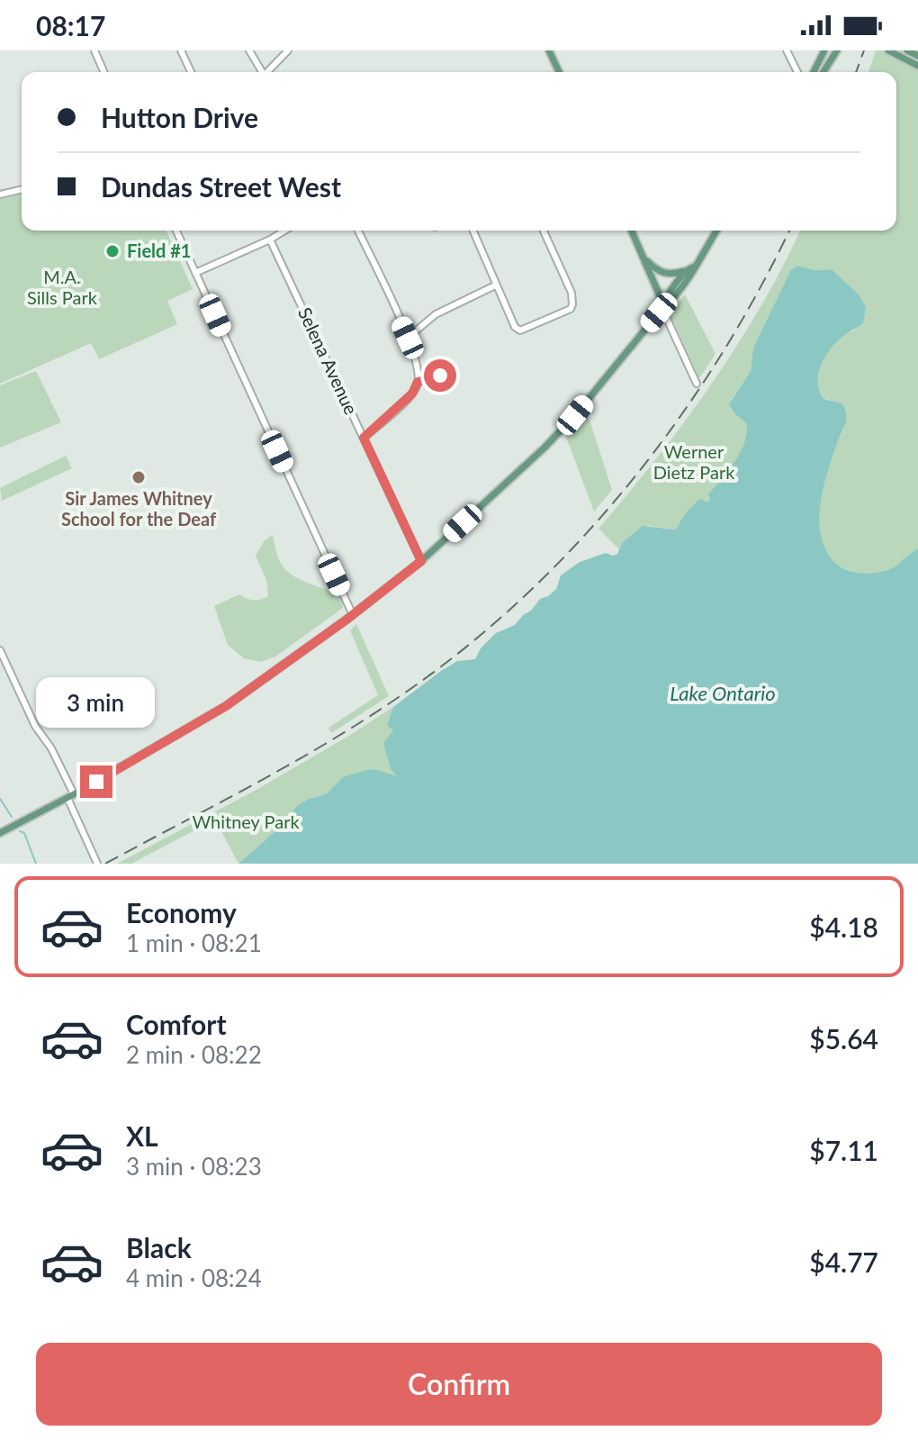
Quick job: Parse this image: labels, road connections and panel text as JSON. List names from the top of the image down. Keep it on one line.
{"streets":{"street":["Selena Avenue"]},"water":["Lake Ontario"],"parks":["M.A. Sills Park","Werner Dietz Park","Whitney Park"],"places":["Field #1","Sir James Whitney School for the Deaf"],"page":{"status":"08:17","banner":["Hutton Drive","Dundas Street West"],"bubble":"3 min","list":[{"name":"Economy","note":"1 min · 08:21","value":"$4.18"},{"name":"Comfort","note":"2 min · 08:22","value":"$5.64"},{"name":"XL","note":"3 min · 08:23","value":"$7.11"},{"name":"Black","note":"4 min · 08:24","value":"$4.77"}],"buttons":"Confirm"}}
